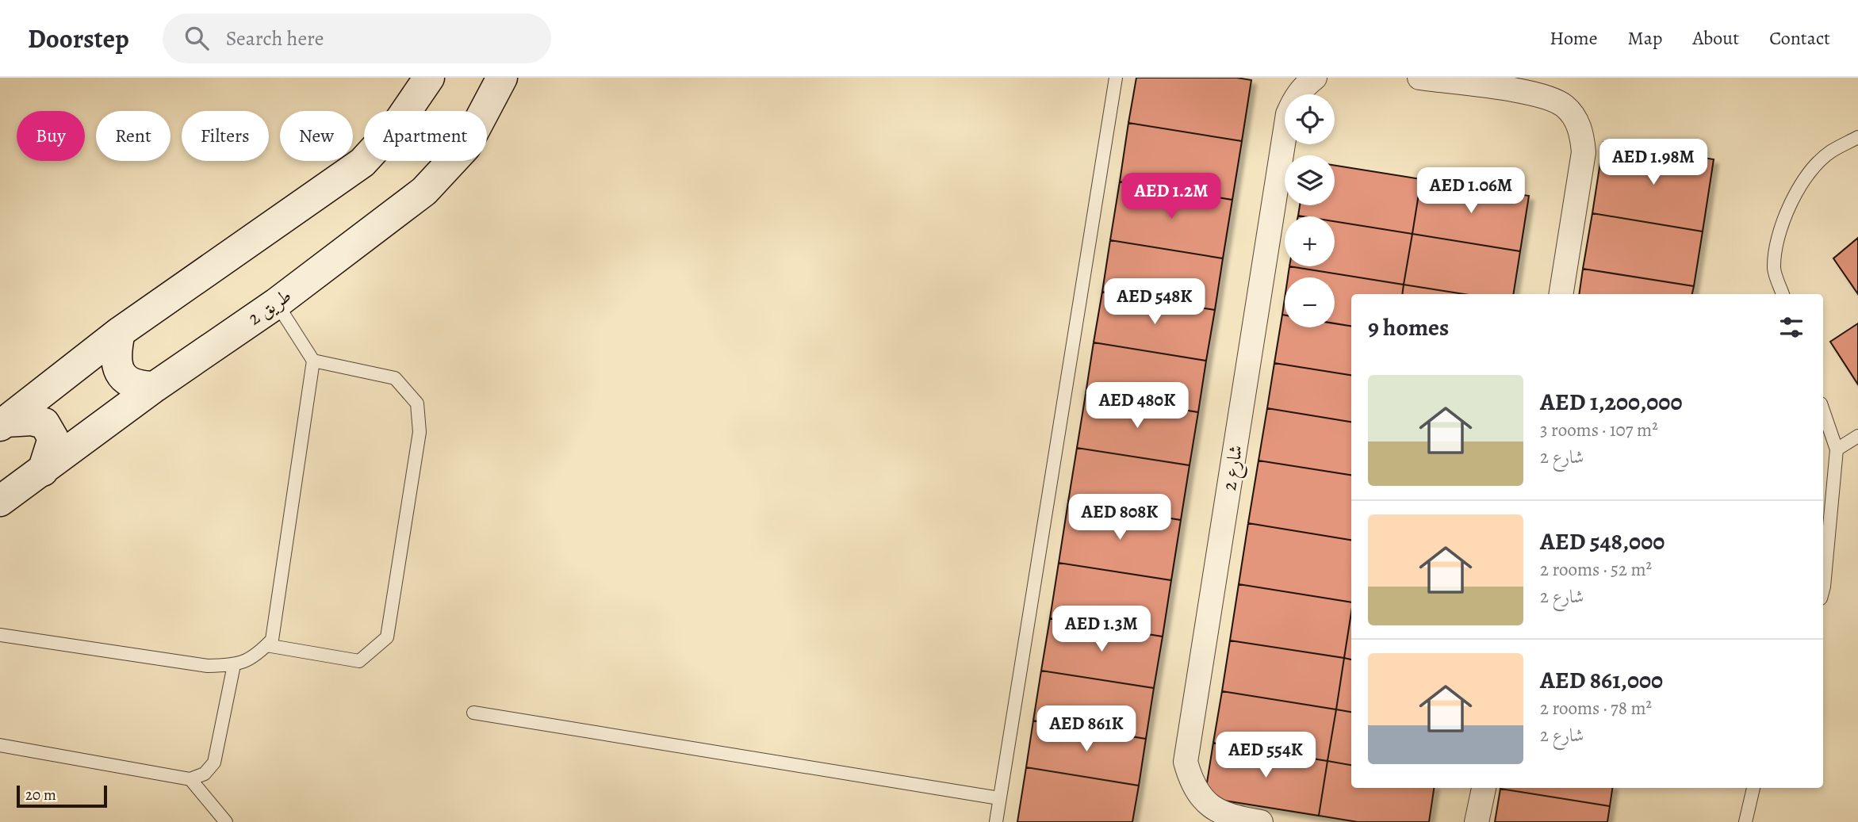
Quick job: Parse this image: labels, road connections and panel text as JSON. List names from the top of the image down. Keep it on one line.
{"streets":{"street":["طريق 2","شارع 2"]},"scale_bar":"20 m","page":{"header":"Doorstep","search":"Search here","nav":["Home","Map","About","Contact"],"map_buttons":["+","−"],"chip":["Buy","Rent","Filters","New","Apartment"],"price":["AED 1.98M","AED 1.06M","AED 1.2M","AED 548K","AED 480K","AED 808K","AED 1.3M","AED 861K","AED 554K"],"heading":"9 homes","list":[{"name":"AED 1,200,000","note":"3 rooms · 107 m² · شارع 2"},{"name":"AED 548,000","note":"2 rooms · 52 m² · شارع 2"},{"name":"AED 861,000","note":"2 rooms · 78 m² · شارع 2"}],"scale":"20 m"}}
